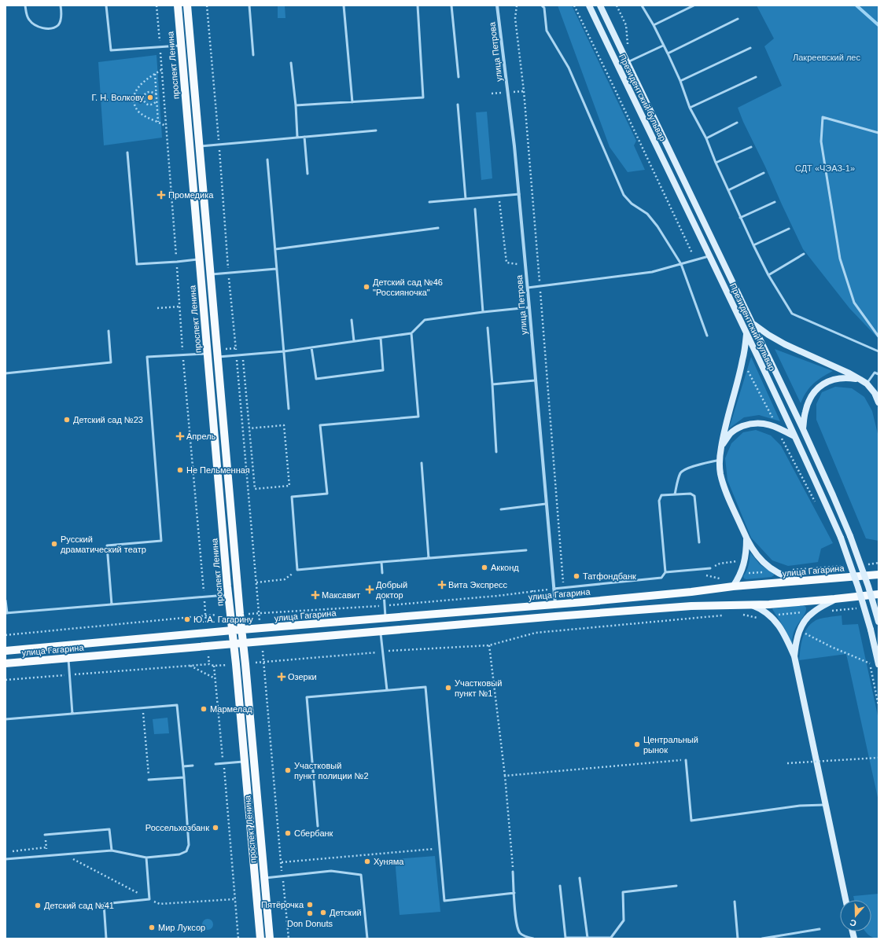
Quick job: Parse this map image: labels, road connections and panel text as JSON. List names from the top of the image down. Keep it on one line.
{"streets":{"main road":["проспект Ленина","Президентский бульвар","улица Гагарина"],"street":["улица Петрова"]},"crossings":[["улица Петрова","улица Гагарина"],["проспект Ленина","улица Гагарина"]],"parks":["Лакреевский лес","СДТ «ЧЭАЗ-1»"],"places":{"other":["Г. Н. Волкову","Детский сад №46 \"Россияночка\"","Детский сад №23","Не Пельменная","Русский драматический театр","Акконд","Татфондбанк","Ю. А. Гагарину","Участковый пункт №1","Мармелад","Центральный рынок","Участковый пункт полиции №2","Россельхозбанк","Сбербанк","Хуняма","Пятёрочка","Детский сад №41","Детский","Don Donuts","Мир Луксор"],"health":["Промедика","Апрель","Вита Экспресс","Добрый доктор","Максавит","Озерки"]},"north":"bottom"}
